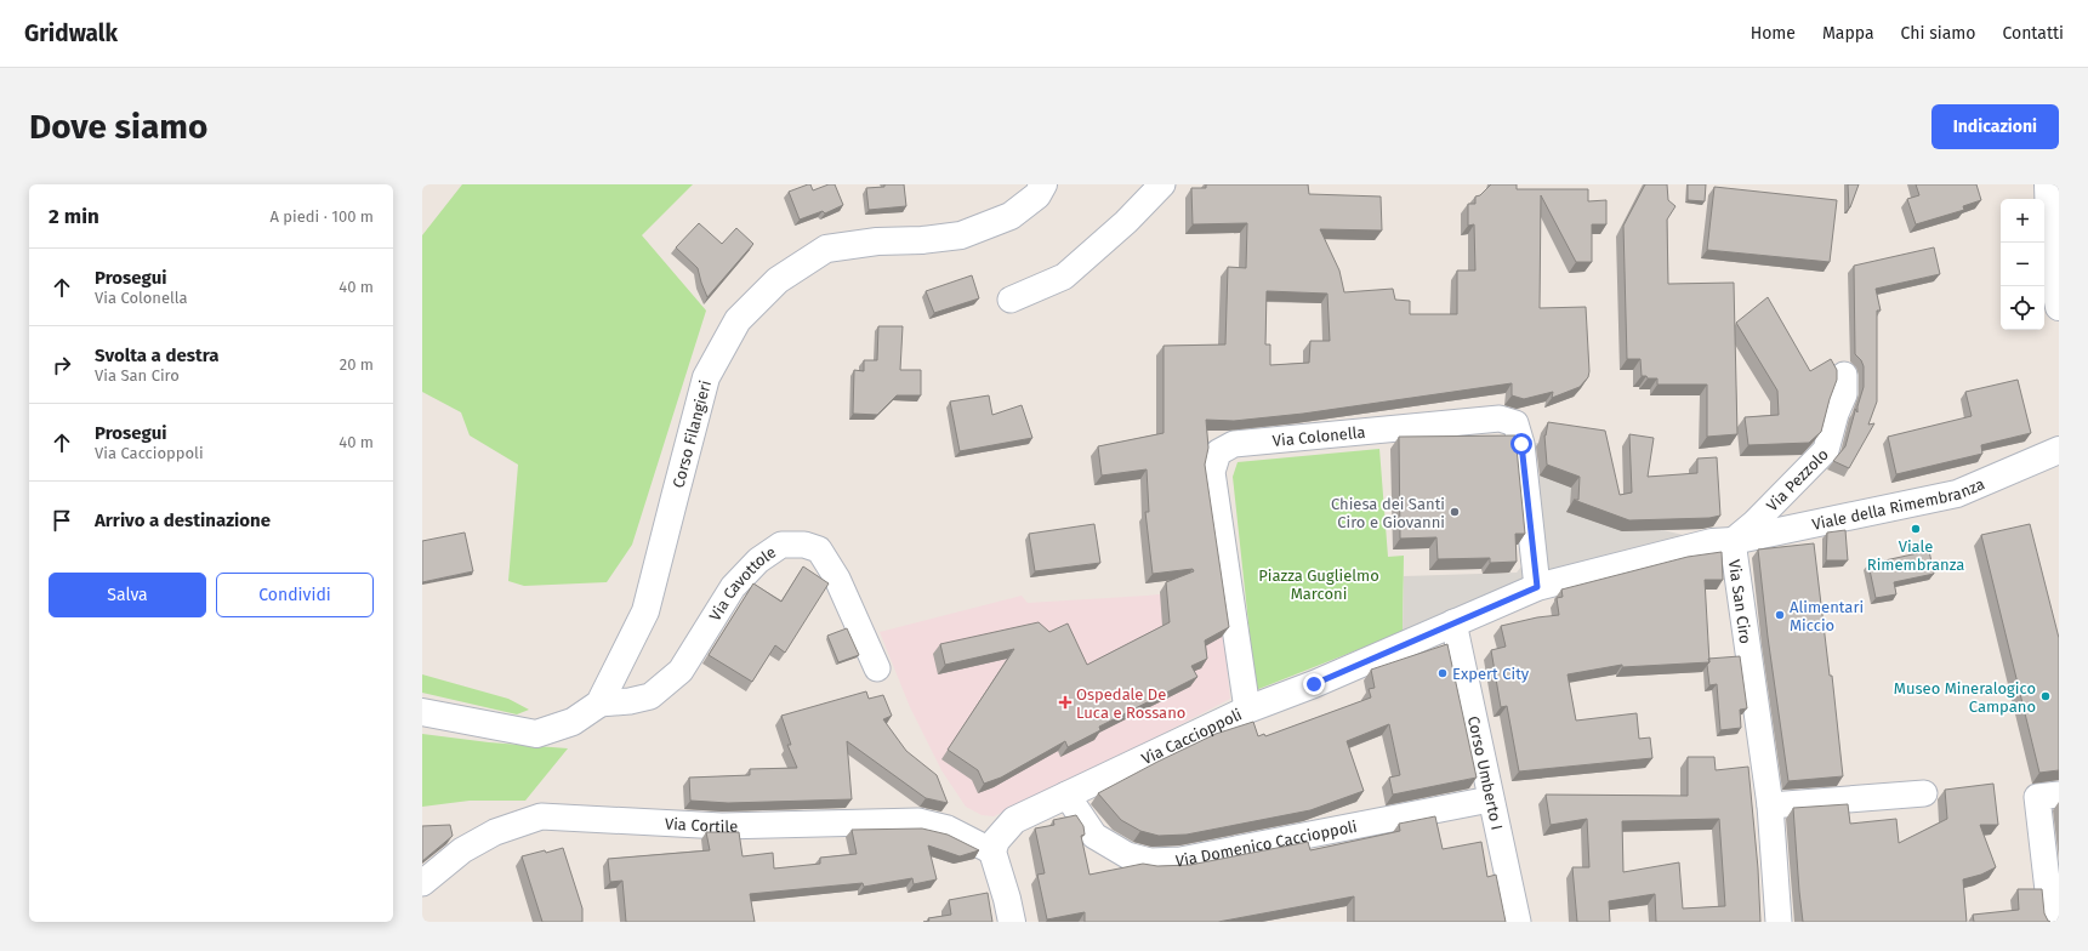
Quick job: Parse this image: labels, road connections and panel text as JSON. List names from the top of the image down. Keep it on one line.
{"streets":{"street":["Corso Filangieri","Via Colonella","Via Pezzolo","Viale della Rimembranza","Via Cavottole","Via San Ciro","Via Caccioppoli","Corso Umberto I","Via Cortile","Via Domenico Caccioppoli"]},"crossings":[["Corso Filangieri","Via Cavottole"],["Via Colonella","Via San Ciro"],["Via Colonella","Via Caccioppoli"],["Via Pezzolo","Viale della Rimembranza"],["Via Pezzolo","Via San Ciro"],["Viale della Rimembranza","Via San Ciro"],["Via San Ciro","Via Caccioppoli"],["Via San Ciro","Corso Umberto I"],["Via Caccioppoli","Corso Umberto I"],["Via Caccioppoli","Via Cortile"],["Via Caccioppoli","Via Domenico Caccioppoli"],["Corso Umberto I","Via Domenico Caccioppoli"]],"parks":["Piazza Guglielmo Marconi"],"places":{"other":["Chiesa dei Santi Ciro e Giovanni","Viale Rimembranza","Alimentari Miccio","Expert City","Museo Mineralogico Campano"],"health":["Ospedale De Luca e Rossano"]},"page":{"header":"Gridwalk","nav":["Home","Mappa","Chi siamo","Contatti"],"buttons":["Indicazioni",["Salva","Condividi"]],"title":"Dove siamo","heading":["2 min","A piedi · 100 m"],"map_buttons":["+","−"],"list":[["Prosegui","Via Colonella","40 m"],["Svolta a destra","Via San Ciro","20 m"],["Prosegui","Via Caccioppoli","40 m"],"Arrivo a destinazione"]}}
